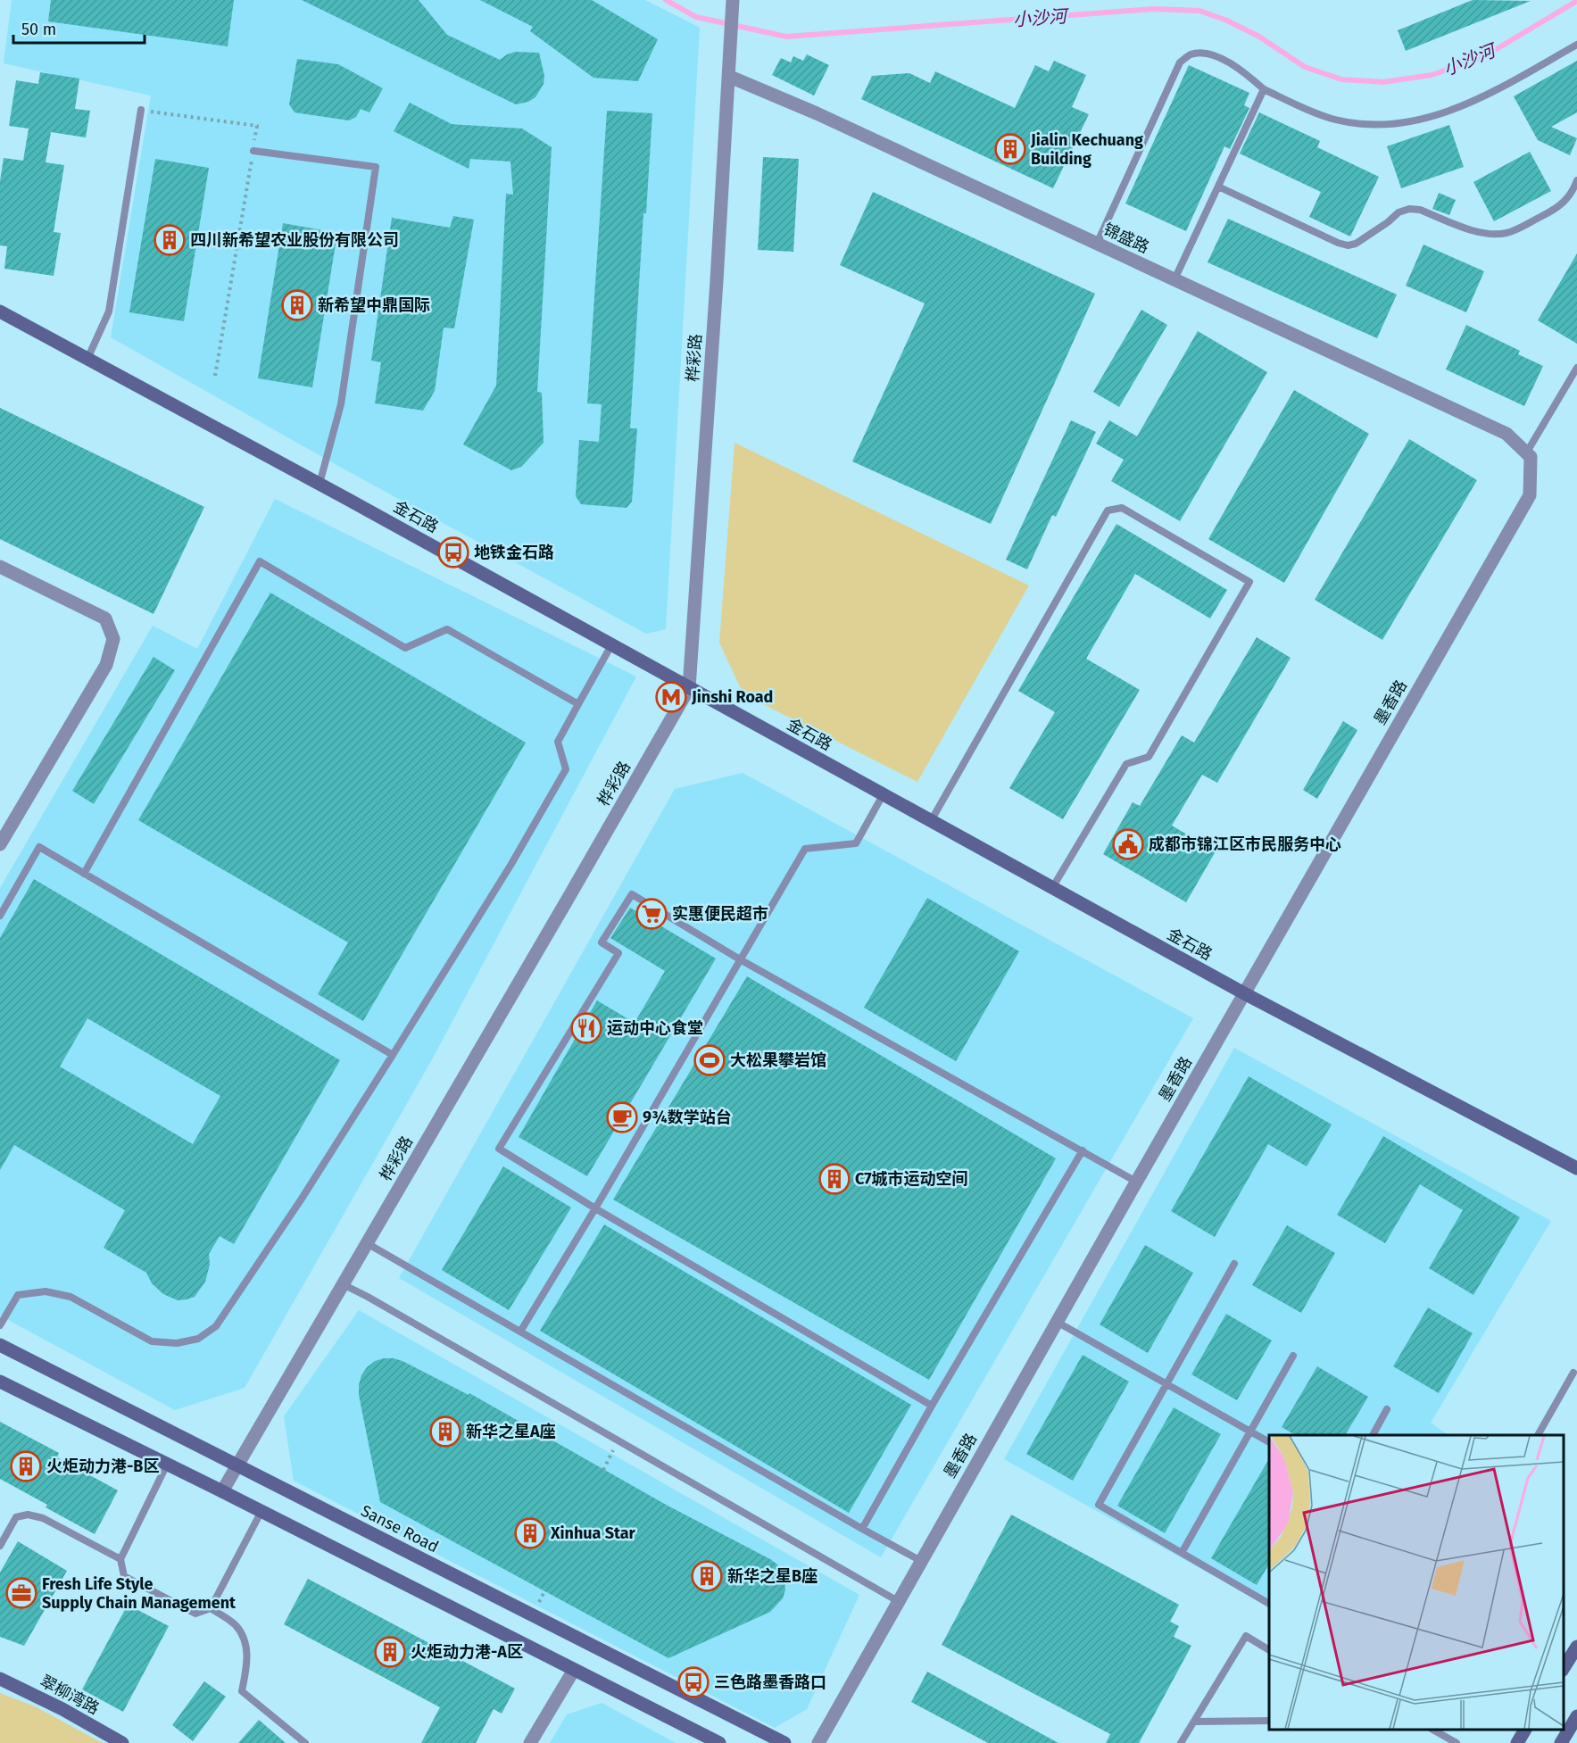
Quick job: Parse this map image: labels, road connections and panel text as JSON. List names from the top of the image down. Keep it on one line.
{"streets":{"street":["锦盛路","桦彩路","金石路","墨香路","Sanse Road","翠柳湾路"]},"crossings":[["锦盛路","桦彩路"],["锦盛路","墨香路"],["桦彩路","金石路"],["桦彩路","Sanse Road"],["金石路","墨香路"]],"water":["小沙河"],"places":{"building":["Jialin Kechuang Building","四川新希望农业股份有限公司","新希望中鼎国际","C7城市运动空间","新华之星A座","火炬动力港-B区","Xinhua Star","新华之星B座","火炬动力港-A区"],"bus stop":["地铁金石路","三色路墨香路口"],"metro station":["Jinshi Road"],"public building":["成都市锦江区市民服务中心"],"supermarket":["实惠便民超市"],"restaurant":["运动中心食堂"],"sports":["大松果攀岩馆"],"cafe":["9¾数学站台"],"office":["Fresh Life Style Supply Chain Management"]},"scale_bar":"50 m"}
